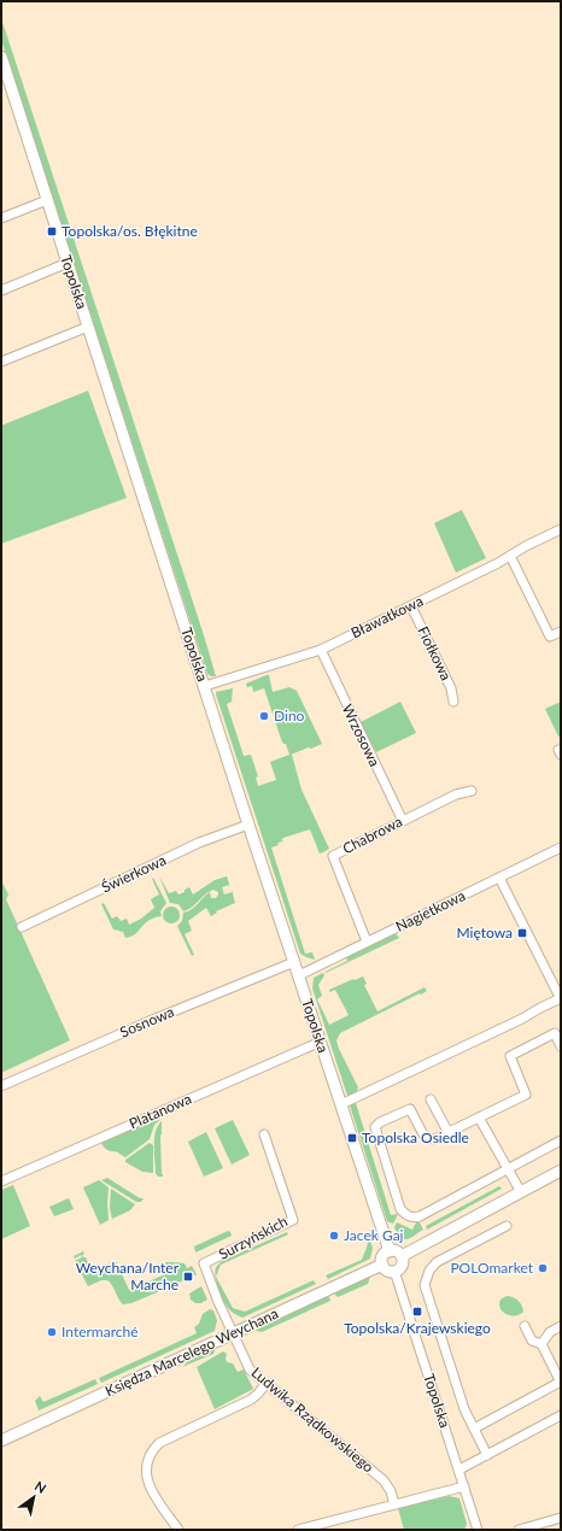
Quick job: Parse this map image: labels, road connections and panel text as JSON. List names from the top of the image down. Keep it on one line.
{"streets":{"street":["Topolska","Bławatkowa","Fiołkowa","Wrzosowa","Chabrowa","Świerkowa","Nagietkowa","Sosnowa","Platanowa","Surzyńskich","Księdza Marcelego Weychana","Ludwika Rządkowskiego"]},"crossings":[["Topolska","Bławatkowa"],["Topolska","Świerkowa"],["Topolska","Nagietkowa"],["Topolska","Sosnowa"],["Topolska","Platanowa"],["Topolska","Księdza Marcelego Weychana"],["Bławatkowa","Fiołkowa"],["Bławatkowa","Wrzosowa"],["Wrzosowa","Chabrowa"],["Chabrowa","Nagietkowa"],["Surzyńskich","Księdza Marcelego Weychana"],["Surzyńskich","Ludwika Rządkowskiego"],["Księdza Marcelego Weychana","Ludwika Rządkowskiego"]],"places":{"transit":["Topolska/os. Błękitne","Miętowa","Topolska Osiedle","Weychana/Inter Marche","Topolska/Krajewskiego"],"other":["Dino","Jacek Gaj","POLOmarket","Intermarché"]},"north":"top right"}
